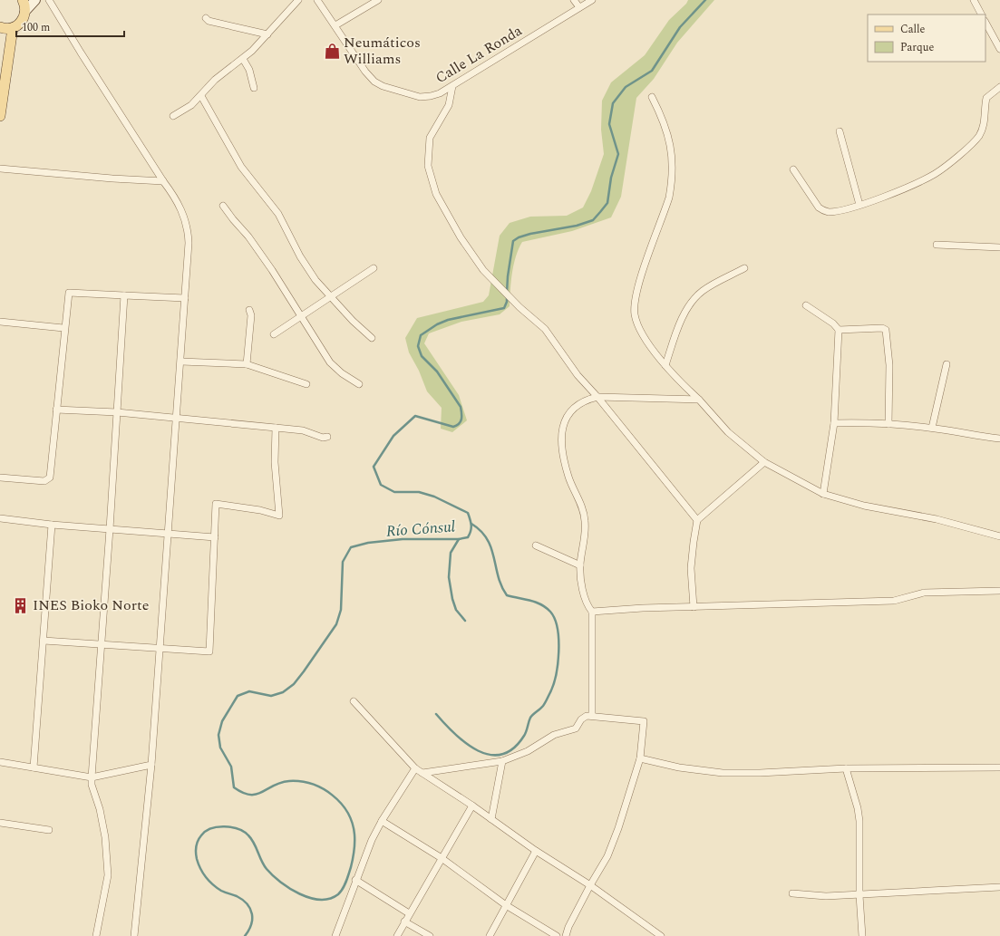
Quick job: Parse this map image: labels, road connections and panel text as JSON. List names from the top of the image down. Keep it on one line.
{"streets":{"street":["Calle La Ronda"]},"water":["Río Cónsul"],"places":{"shop":["Neumáticos Williams"],"building":["INES Bioko Norte"]},"legend":["Calle","Parque"],"scale_bar":"100 m"}
